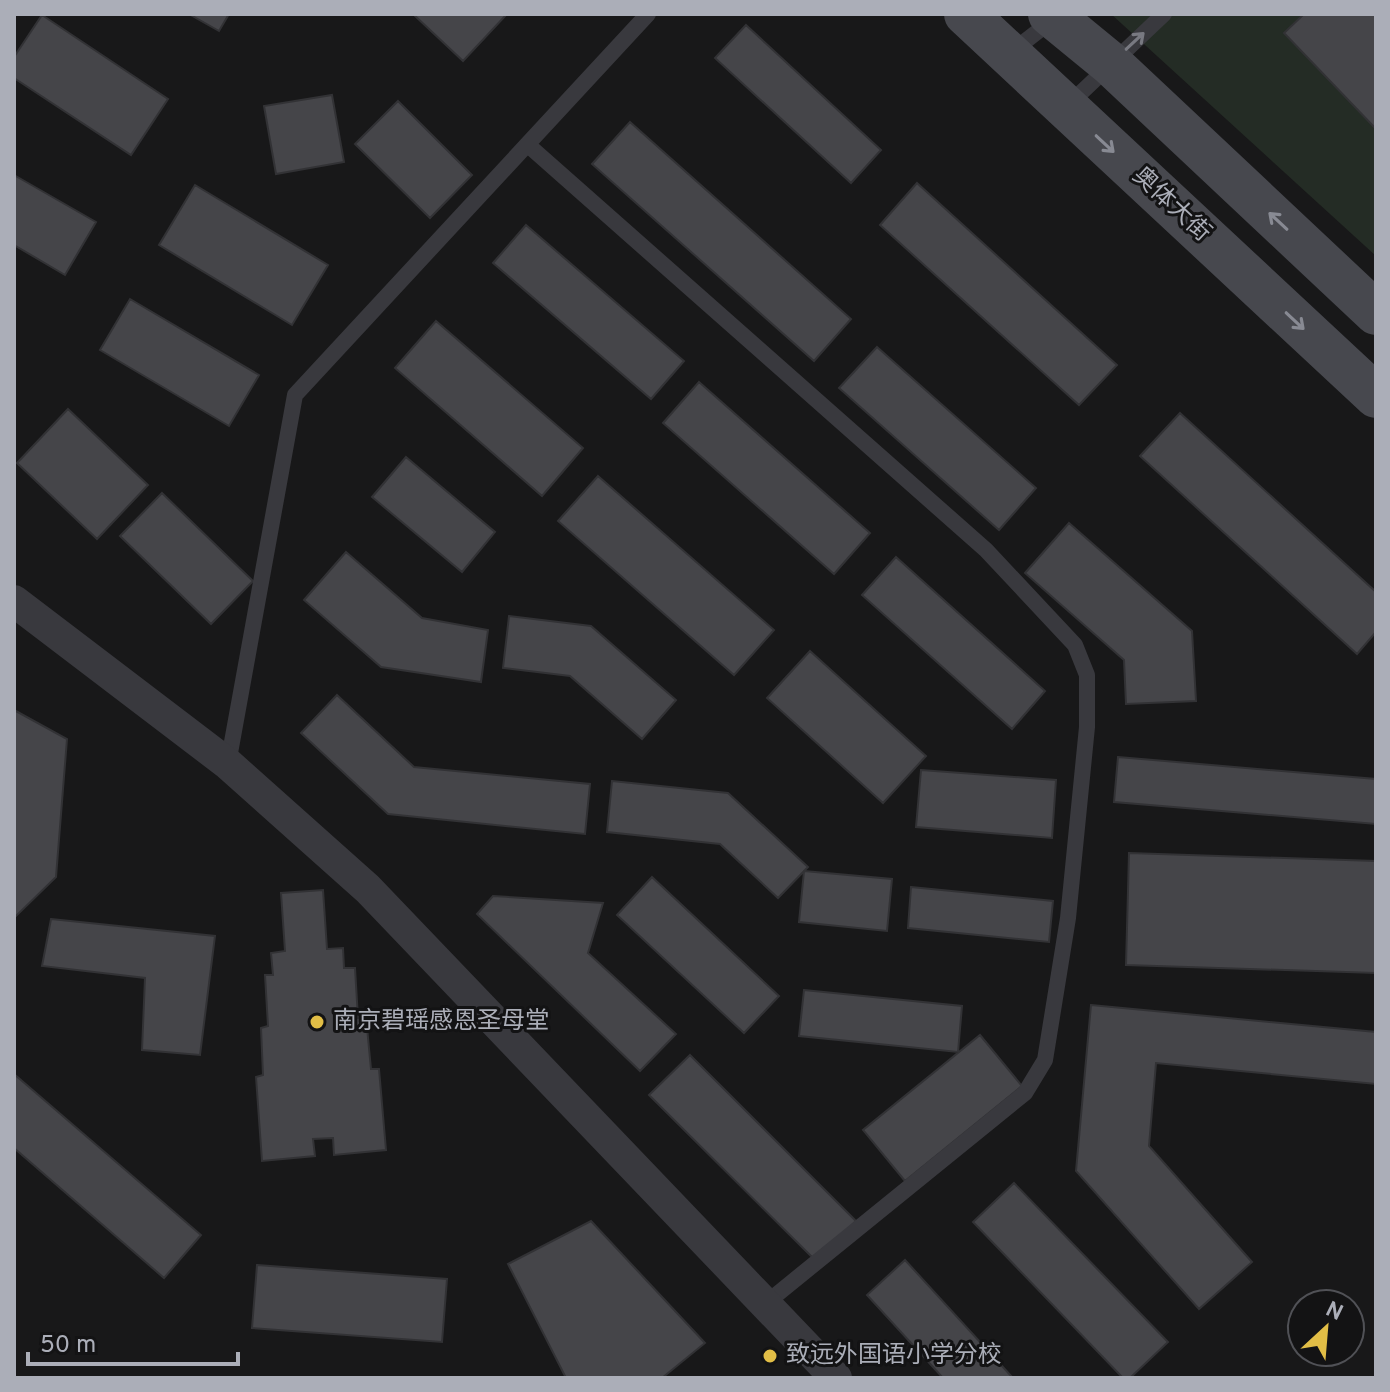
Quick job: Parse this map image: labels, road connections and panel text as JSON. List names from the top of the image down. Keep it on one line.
{"streets":{"main road":["奥体大街"]},"places":["南京碧瑶感恩圣母堂","致远外国语小学分校"],"scale_bar":"50 m","north":"top right"}
